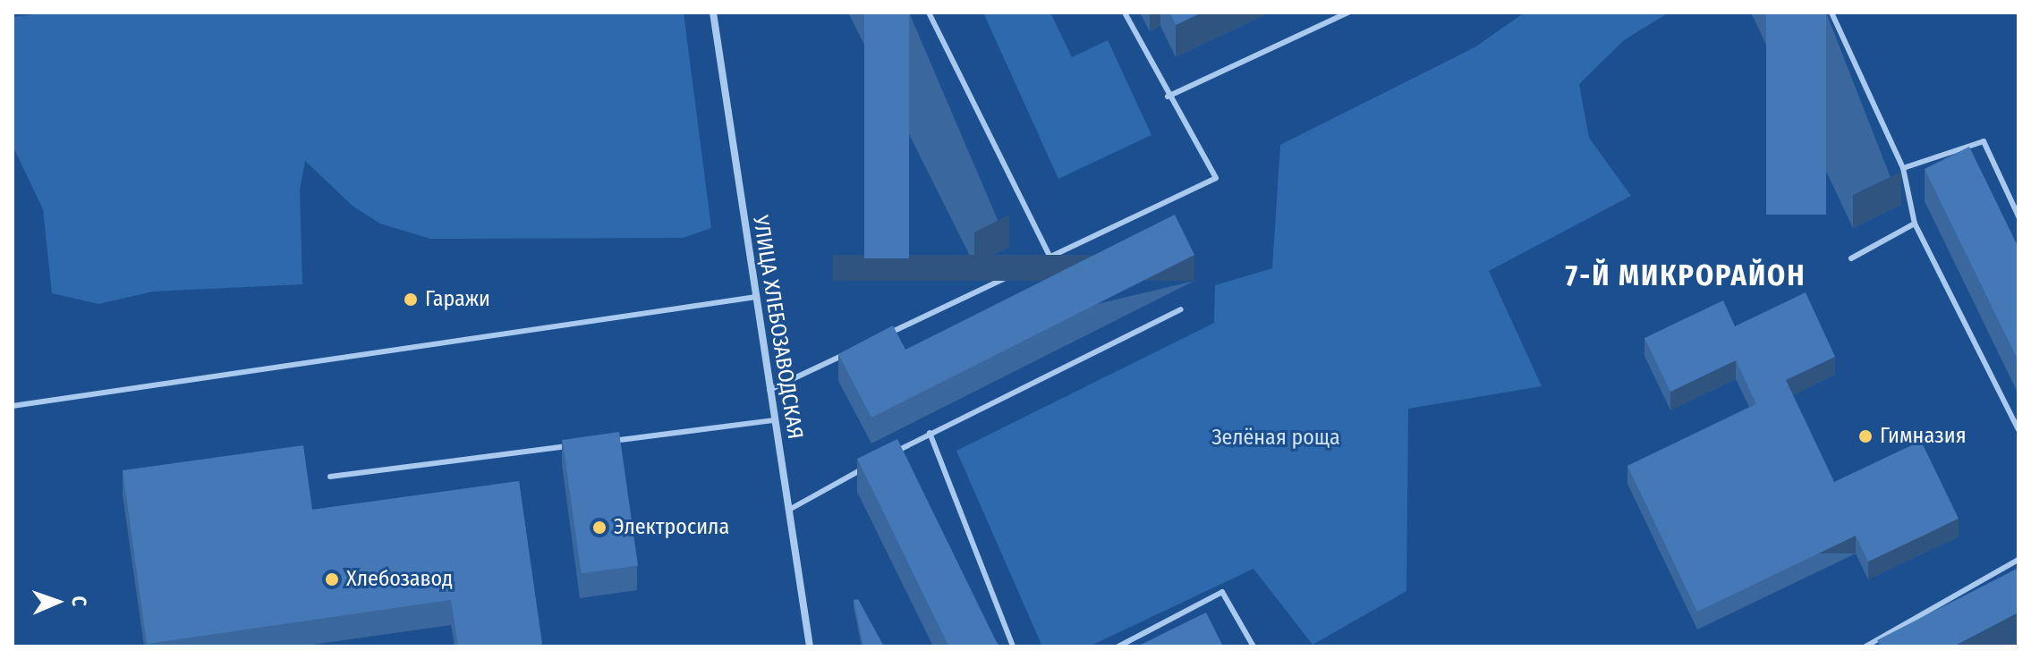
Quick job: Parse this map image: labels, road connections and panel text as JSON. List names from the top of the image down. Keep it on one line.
{"streets":{"street":["УЛИЦА ХЛЕБОЗАВОДСКАЯ"]},"districts":["7-Й МИКРОРАЙОН"],"parks":["Зелёная роща"],"places":["Гаражи","Гимназия","Электросила","Хлебозавод"],"north":"right"}
